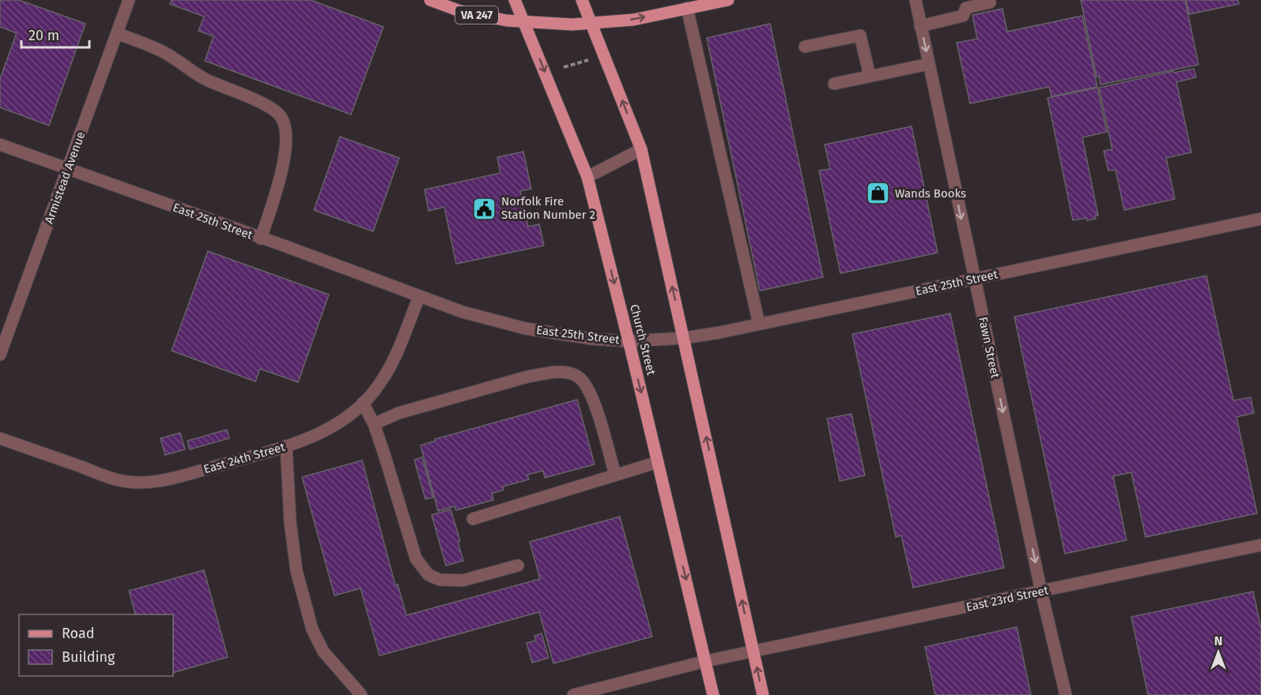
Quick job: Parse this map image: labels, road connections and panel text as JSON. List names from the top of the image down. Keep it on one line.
{"streets":{"main road":["VA 247","Church Street"],"street":["Armistead Avenue","East 25th Street","Fawn Street","East 24th Street","East 23rd Street"]},"crossings":[["VA 247","Church Street"],["Armistead Avenue","East 25th Street"],["East 25th Street","Church Street"],["East 25th Street","Fawn Street"],["East 25th Street","East 24th Street"],["Church Street","East 23rd Street"],["Fawn Street","East 23rd Street"]],"one_way":["Fawn Street"],"places":{"shop":["Wands Books"],"public building":["Norfolk Fire Station Number 2"]},"legend":["Road","Building"],"scale_bar":"20 m","north":"top"}
